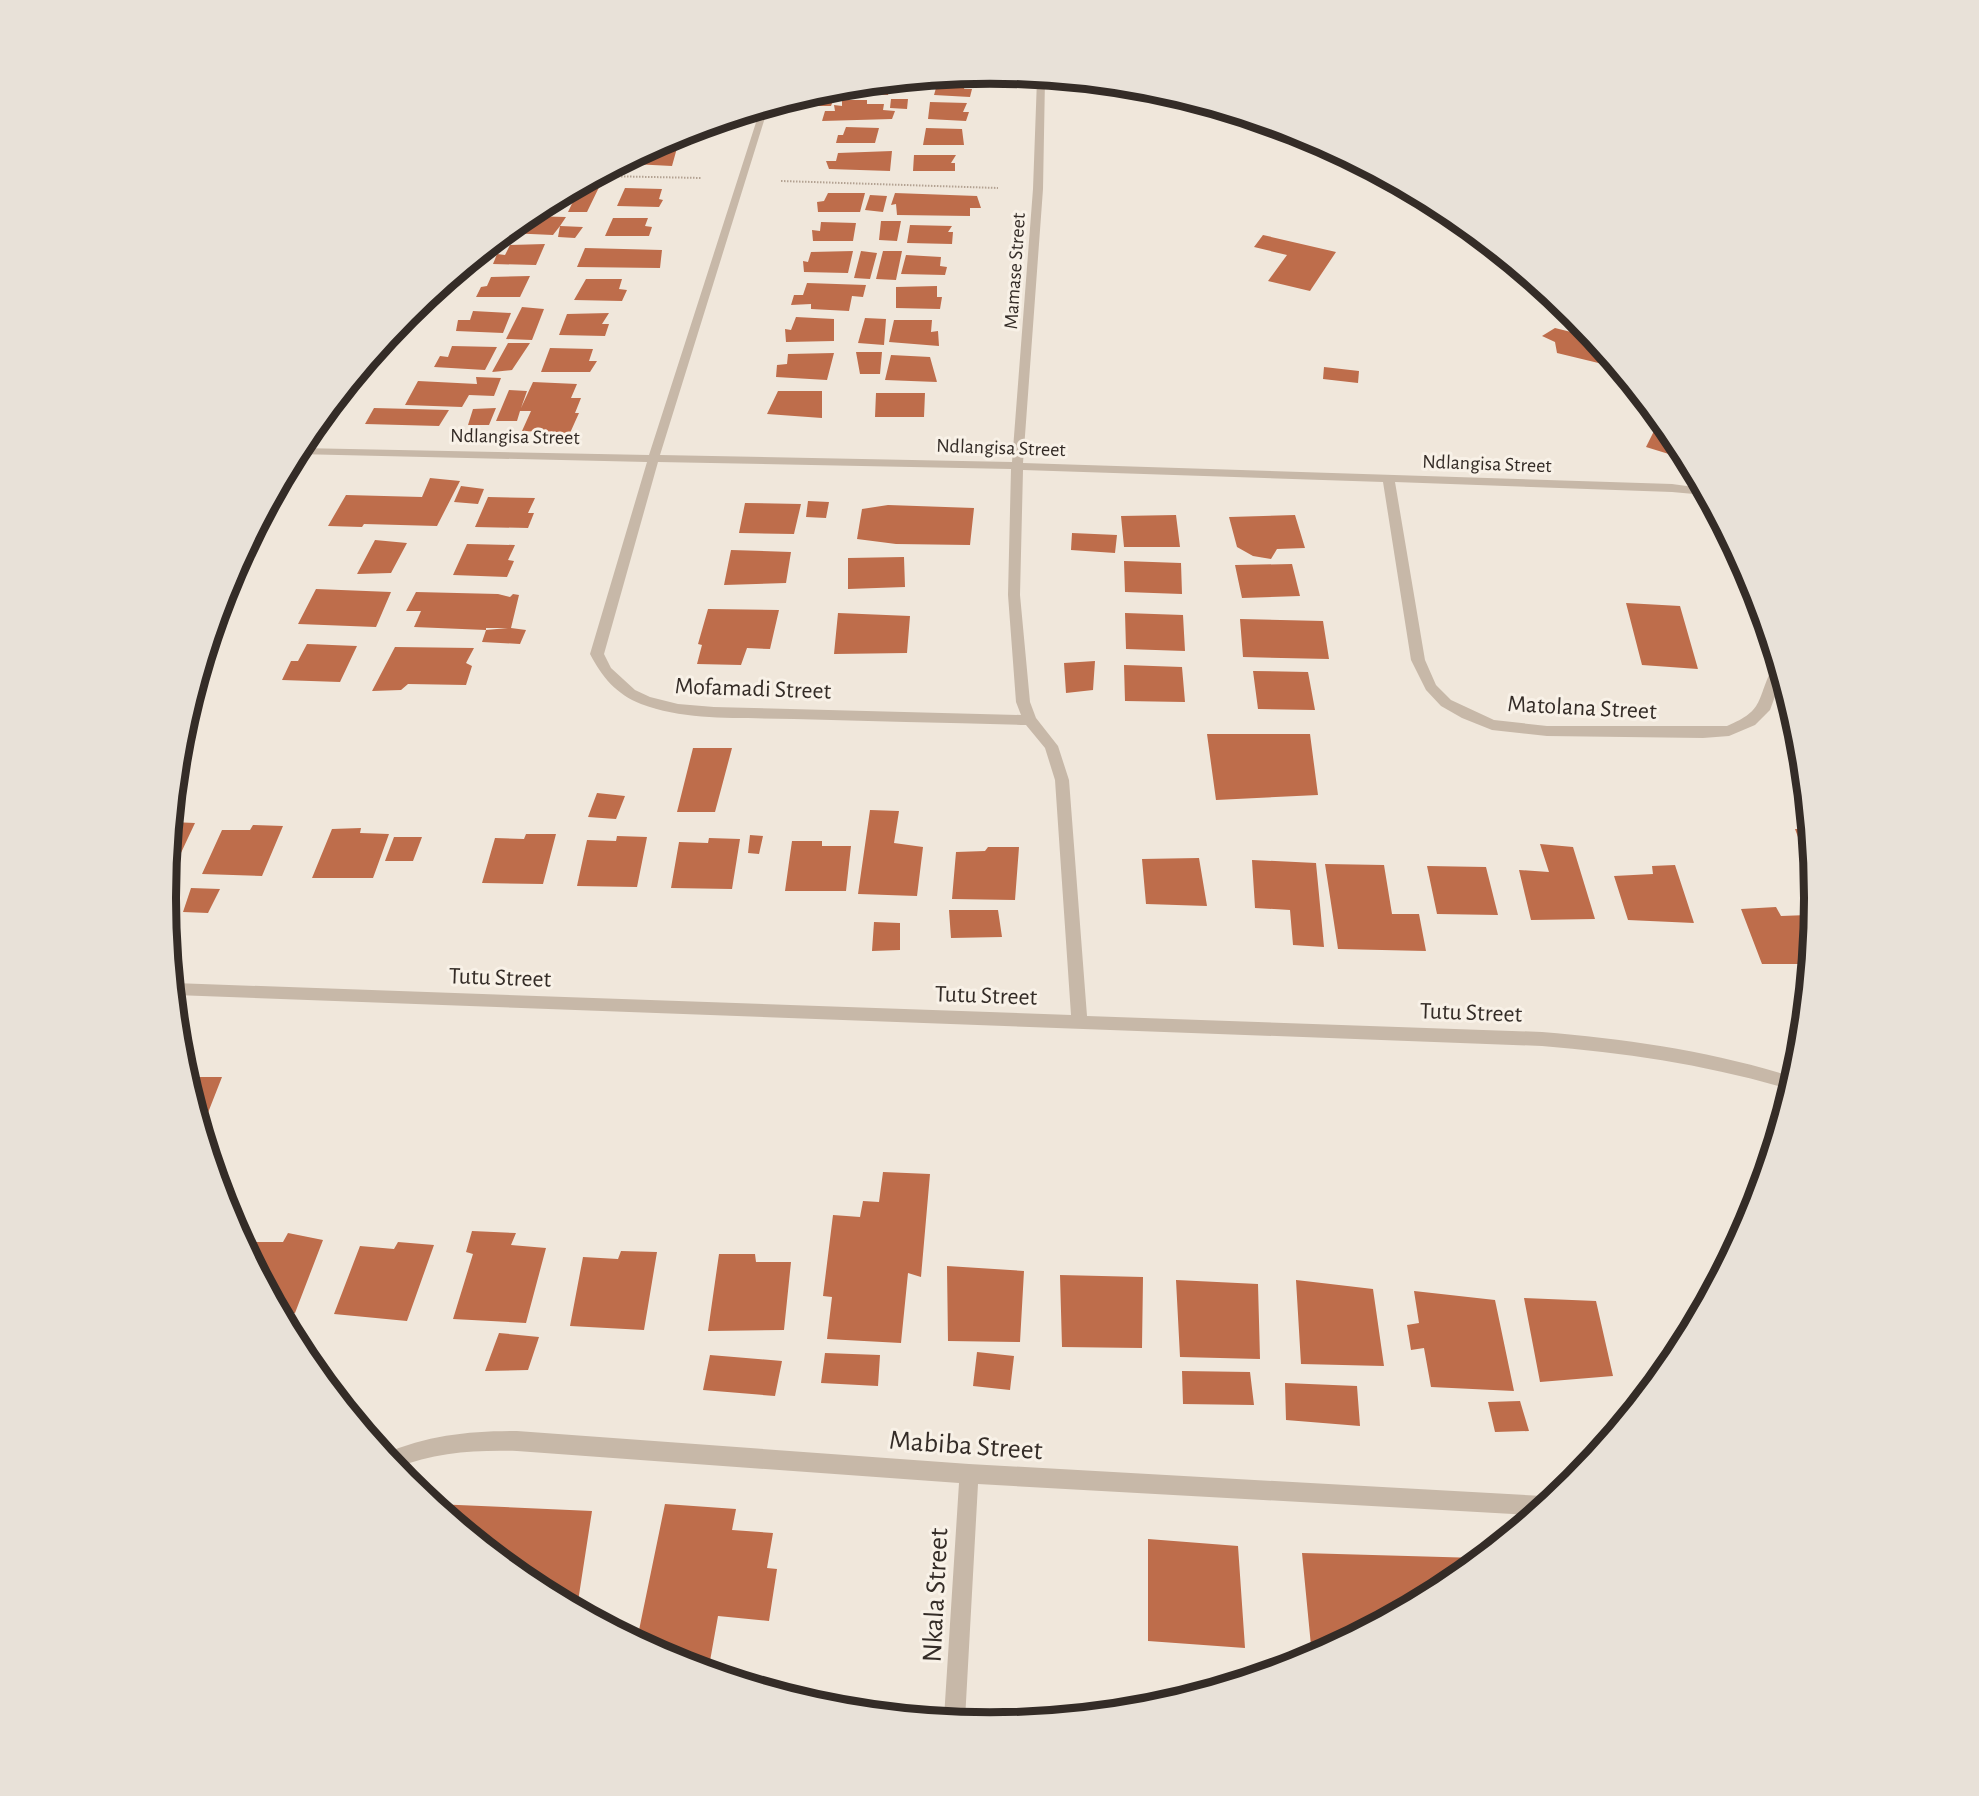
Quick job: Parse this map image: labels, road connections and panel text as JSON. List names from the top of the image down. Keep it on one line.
{"streets":{"street":["Mamase Street","Ndlangisa Street","Mofamadi Street","Matolana Street","Tutu Street","Mabiba Street","Nkala Street"]},"crossings":[["Mamase Street","Ndlangisa Street"],["Ndlangisa Street","Mofamadi Street"],["Ndlangisa Street","Matolana Street"],["Mabiba Street","Nkala Street"]]}
